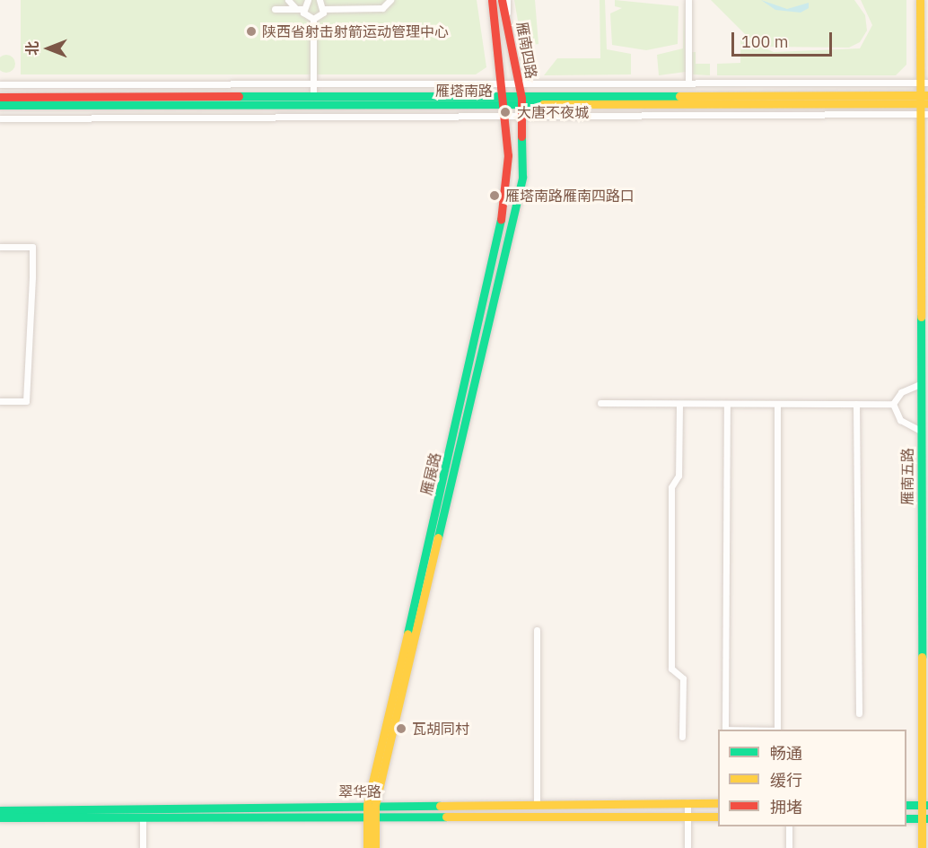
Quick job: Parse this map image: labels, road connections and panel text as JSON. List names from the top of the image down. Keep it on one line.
{"streets":{"main road":["雁南四路","雁塔南路","雁展路","雁南五路","翠华路"]},"crossings":[["雁南四路","雁塔南路"],["雁南四路","雁展路"],["雁塔南路","雁展路"],["雁塔南路","雁南五路"],["雁展路","翠华路"]],"places":["陕西省射击射箭运动管理中心","大唐不夜城","雁塔南路雁南四路口","瓦胡同村"],"legend":["畅通","缓行","拥堵"],"scale_bar":"100 m","north":"left"}
